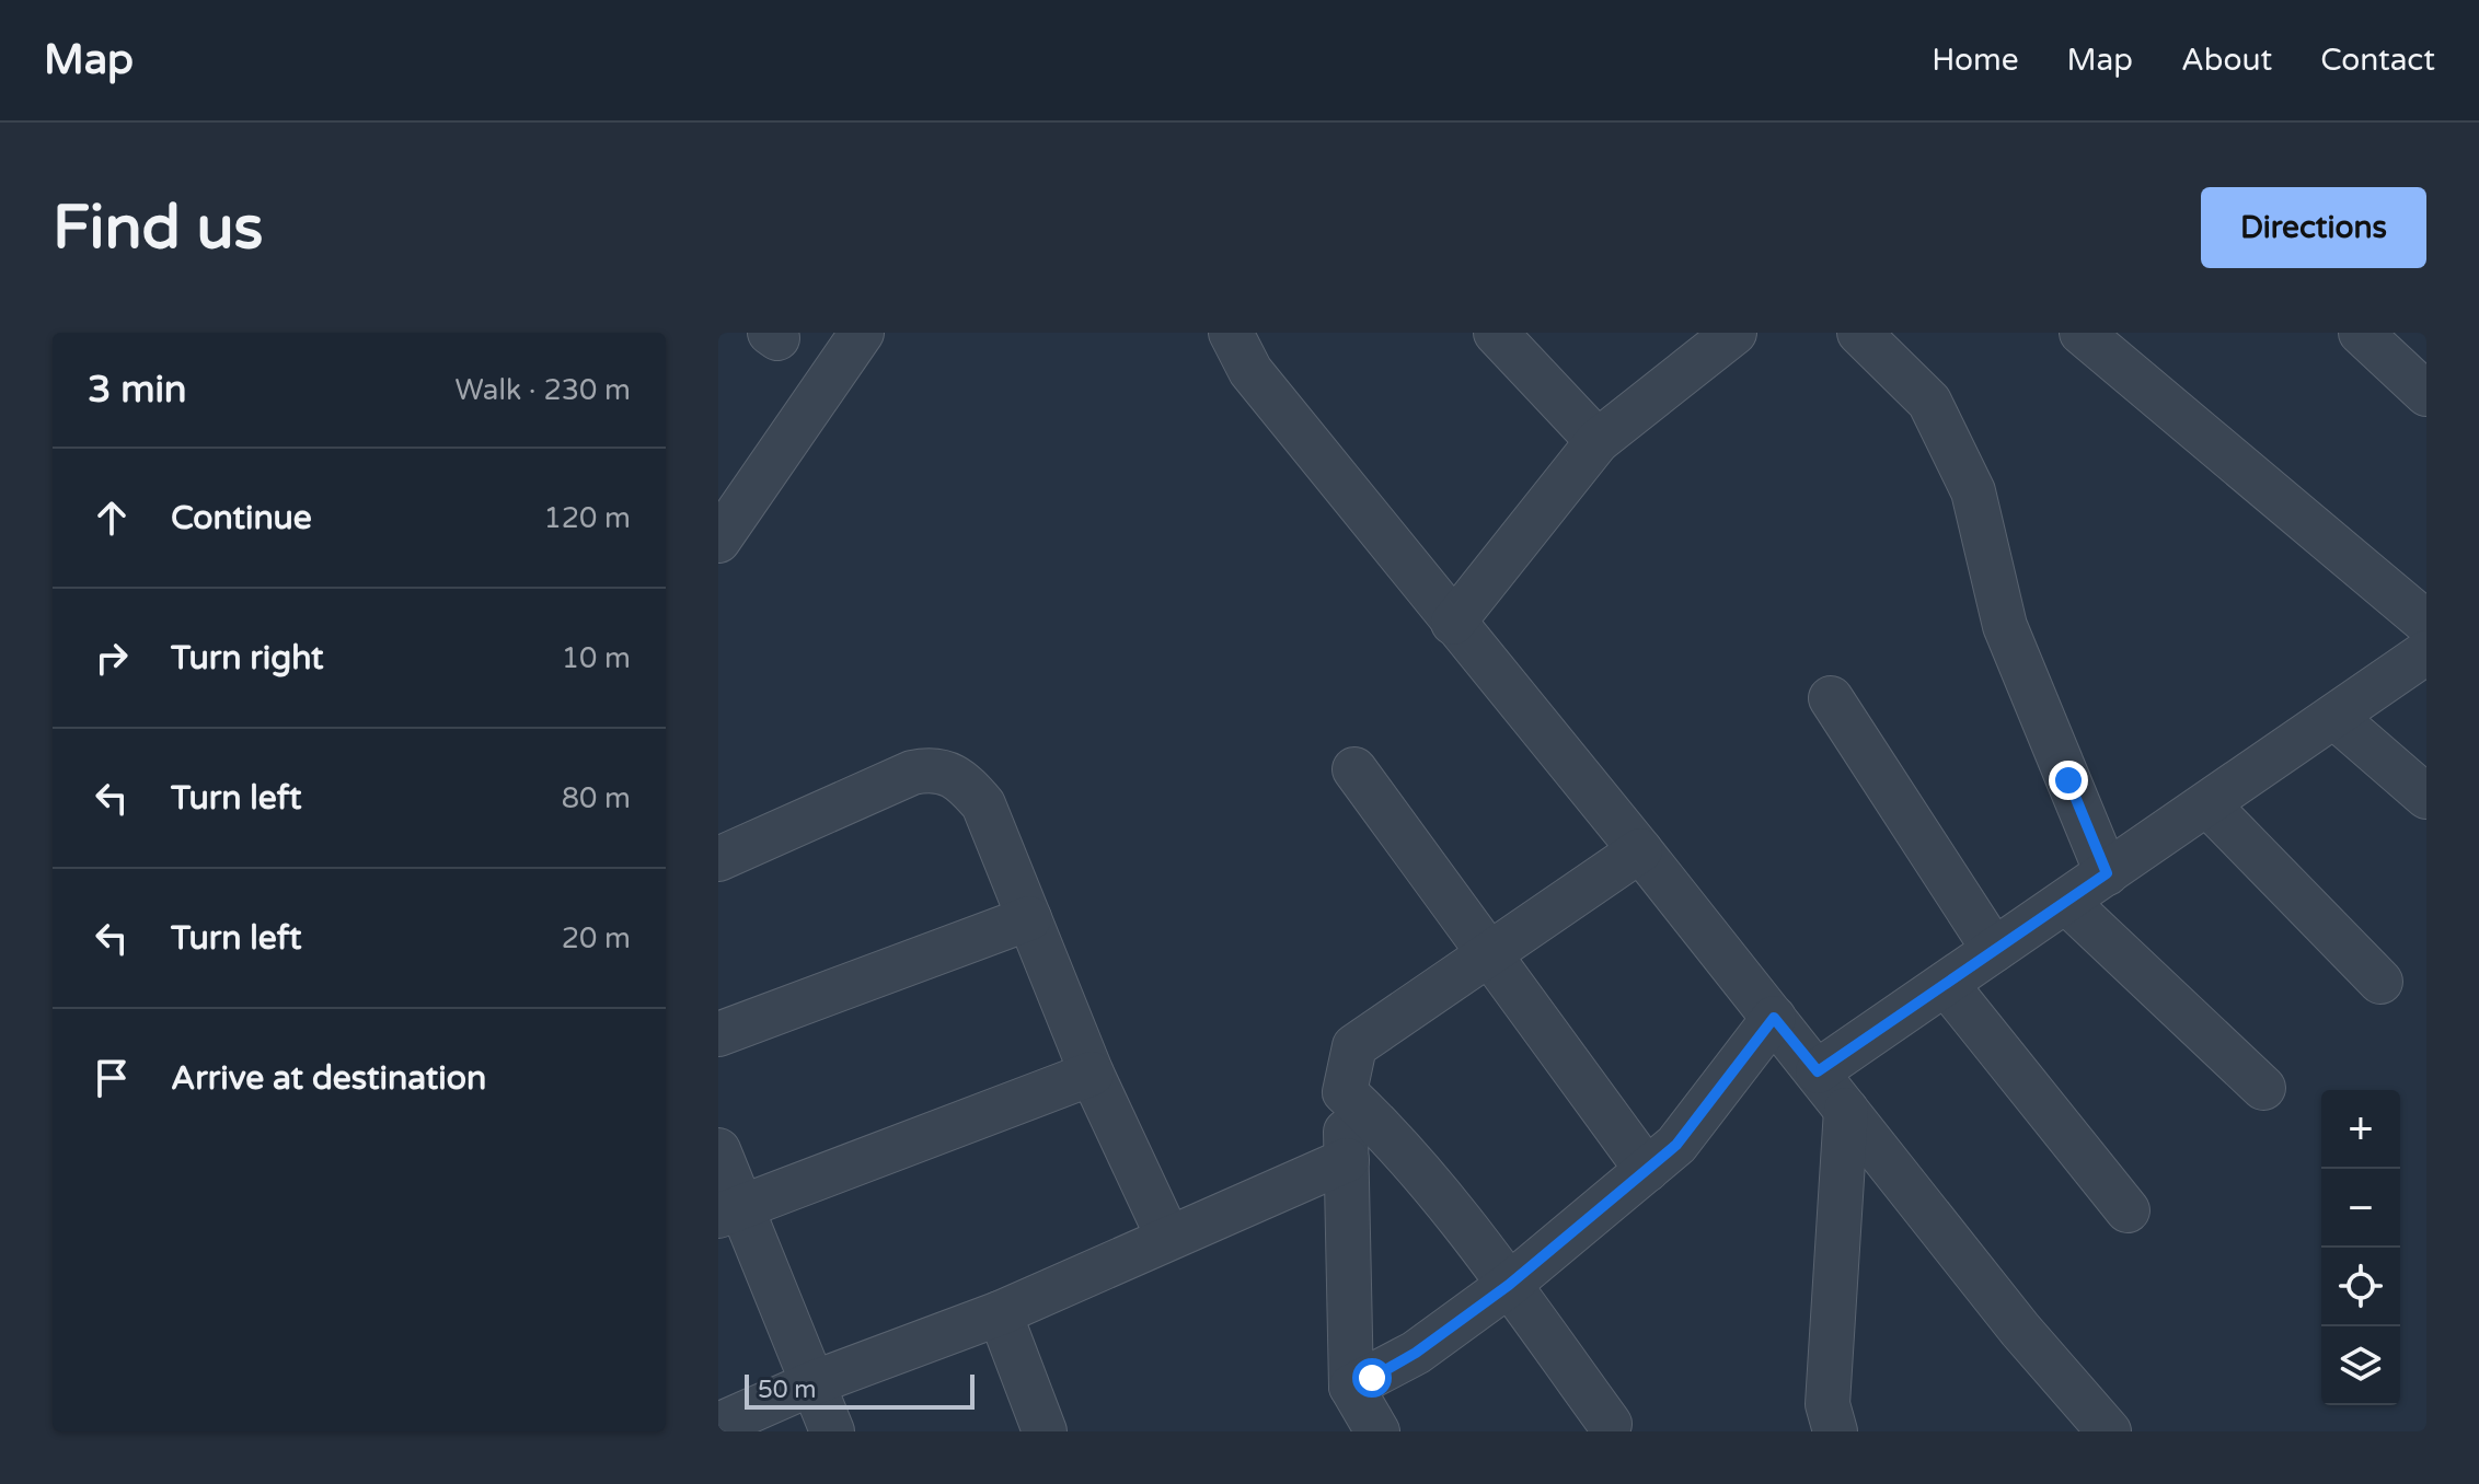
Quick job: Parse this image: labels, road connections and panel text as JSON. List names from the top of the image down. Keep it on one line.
{"scale_bar":"50 m","page":{"header":"Map","nav":["Home","Map","About","Contact"],"buttons":"Directions","title":"Find us","heading":["3 min","Walk · 230 m"],"list":[["Continue","120 m"],["Turn right","10 m"],["Turn left","80 m"],["Turn left","20 m"],"Arrive at destination"],"map_buttons":["+","−"],"scale":"50 m"}}
